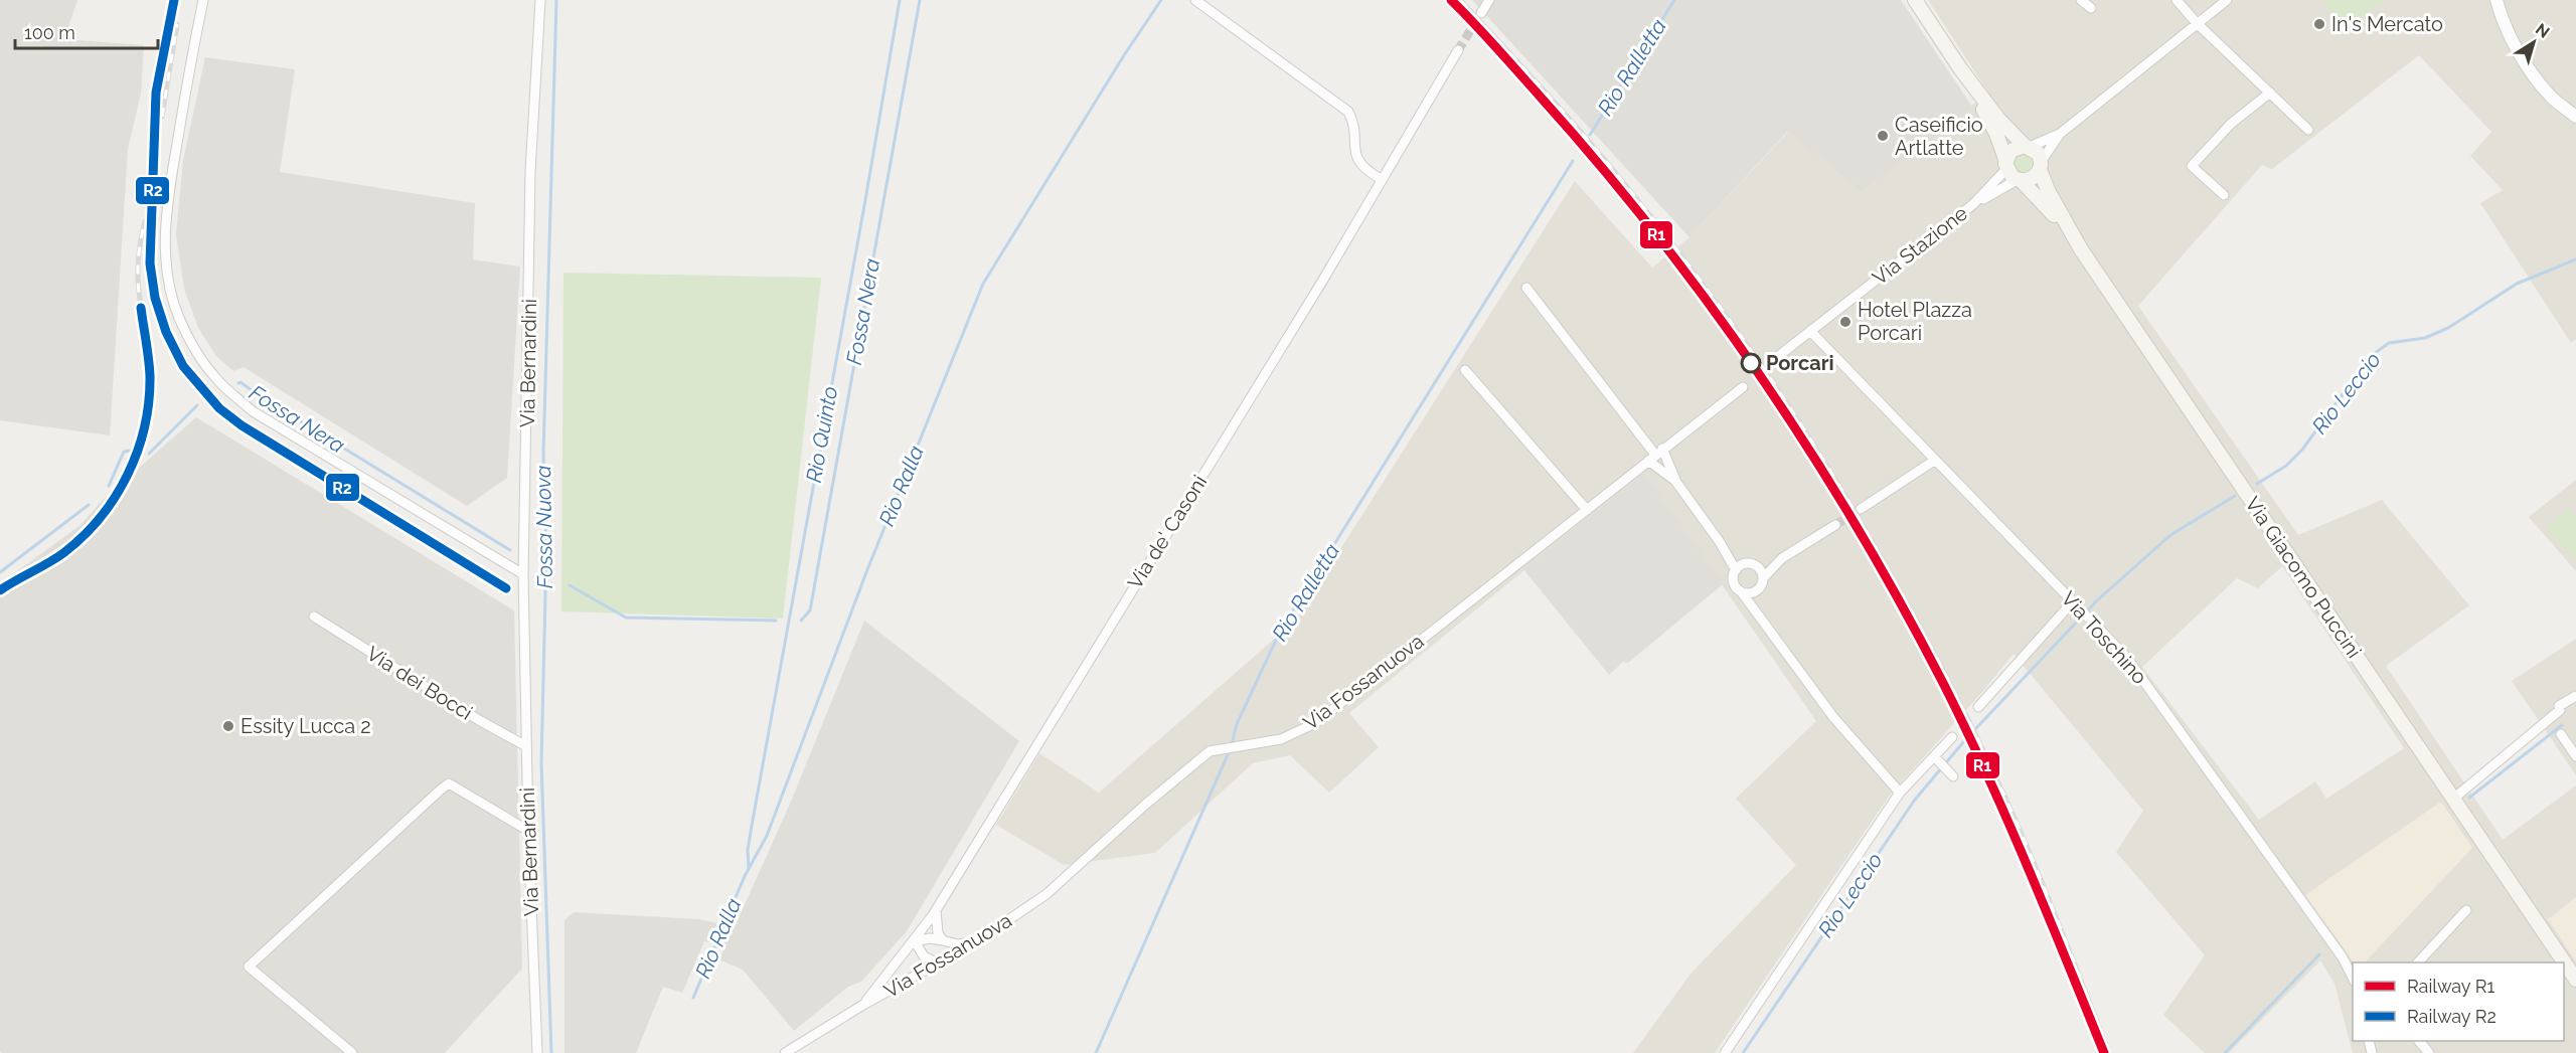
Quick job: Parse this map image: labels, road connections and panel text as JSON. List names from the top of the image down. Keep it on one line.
{"streets":{"main road":["Via Giacomo Puccini"],"street":["Via Stazione","Via Bernardini","Via de' Casoni","Via Toschino","Via Fossanuova","Via dei Bocci"]},"crossings":[["Via Stazione","Via Giacomo Puccini"],["Via Stazione","Via Toschino"],["Via Bernardini","Via dei Bocci"],["Via de' Casoni","Via Fossanuova"]],"water":["Rio Ralletta","Fossa Nera","Rio Leccio","Rio Quinto","Rio Ralla","Fossa Nuova"],"places":["In's Mercato","Caseificio Artlatte","Hotel Plazza Porcari","Porcari","Essity Lucca 2"],"lines":["rail line R1","rail line R2"],"legend":["Railway R1","Railway R2"],"scale_bar":"100 m","north":"top right"}
